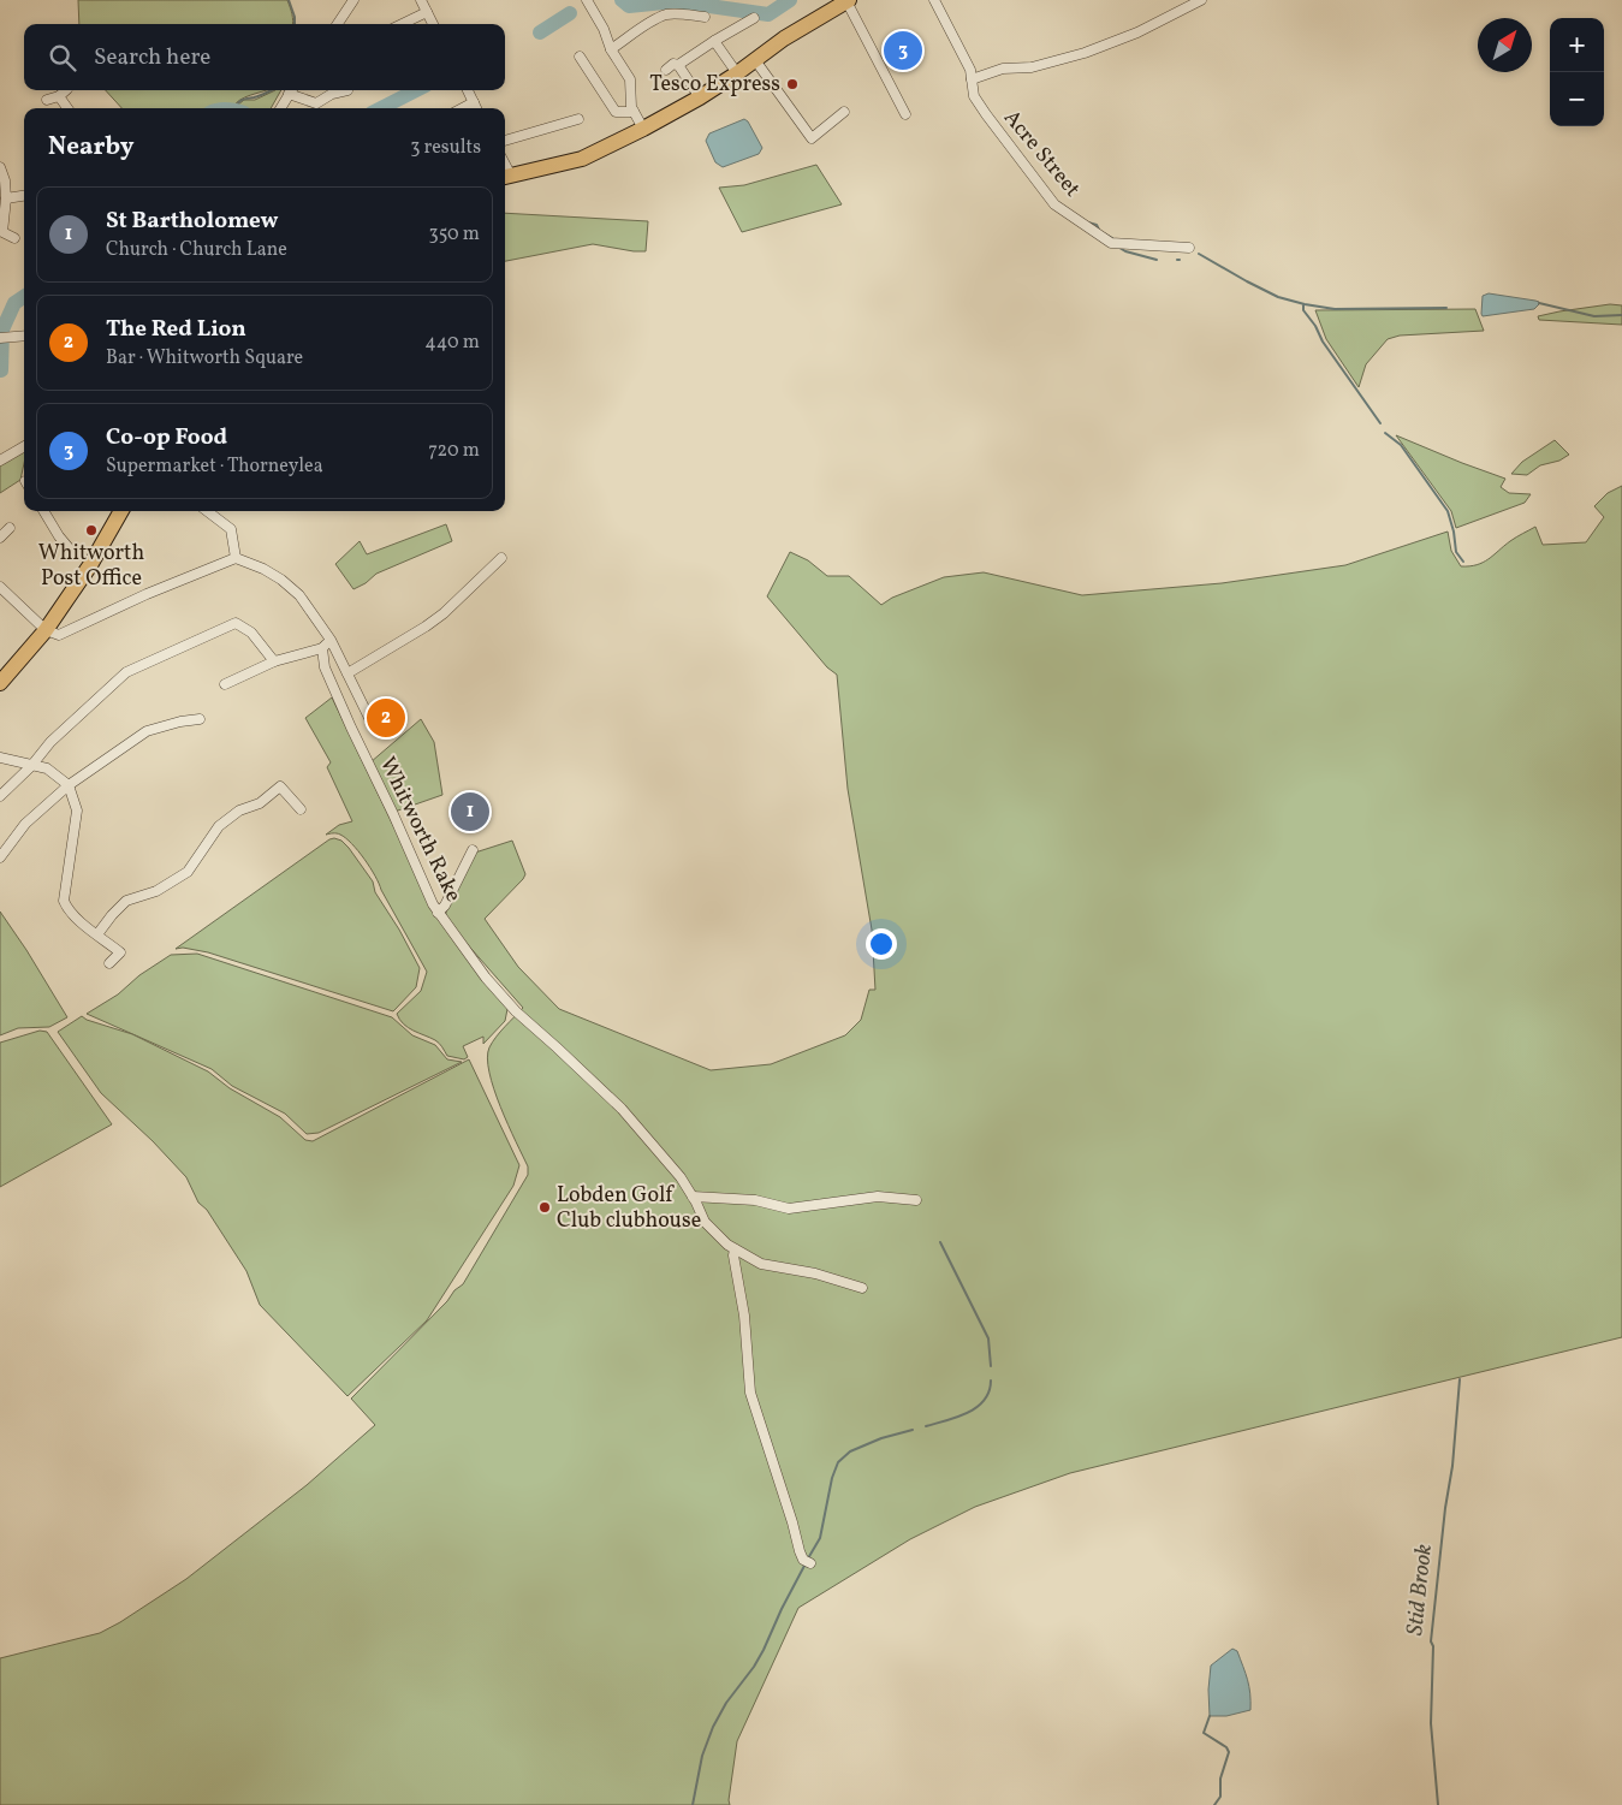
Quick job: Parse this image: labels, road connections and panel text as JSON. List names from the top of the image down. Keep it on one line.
{"streets":{"street":["Acre Street","Whitworth Rake"]},"water":["Stid Brook"],"places":["Tesco Express","Whitworth Post Office","Lobden Golf Club clubhouse"],"north":"top right","page":{"map_buttons":["+","−"],"search":"Search here","pins":["3","2","1"],"heading":["Nearby","3 results"],"list":[{"mark":"1","name":"St Bartholomew","note":"Church · Church Lane","value":"350 m"},{"mark":"2","name":"The Red Lion","note":"Bar · Whitworth Square","value":"440 m"},{"mark":"3","name":"Co-op Food","note":"Supermarket · Thorneylea","value":"720 m"}]}}
